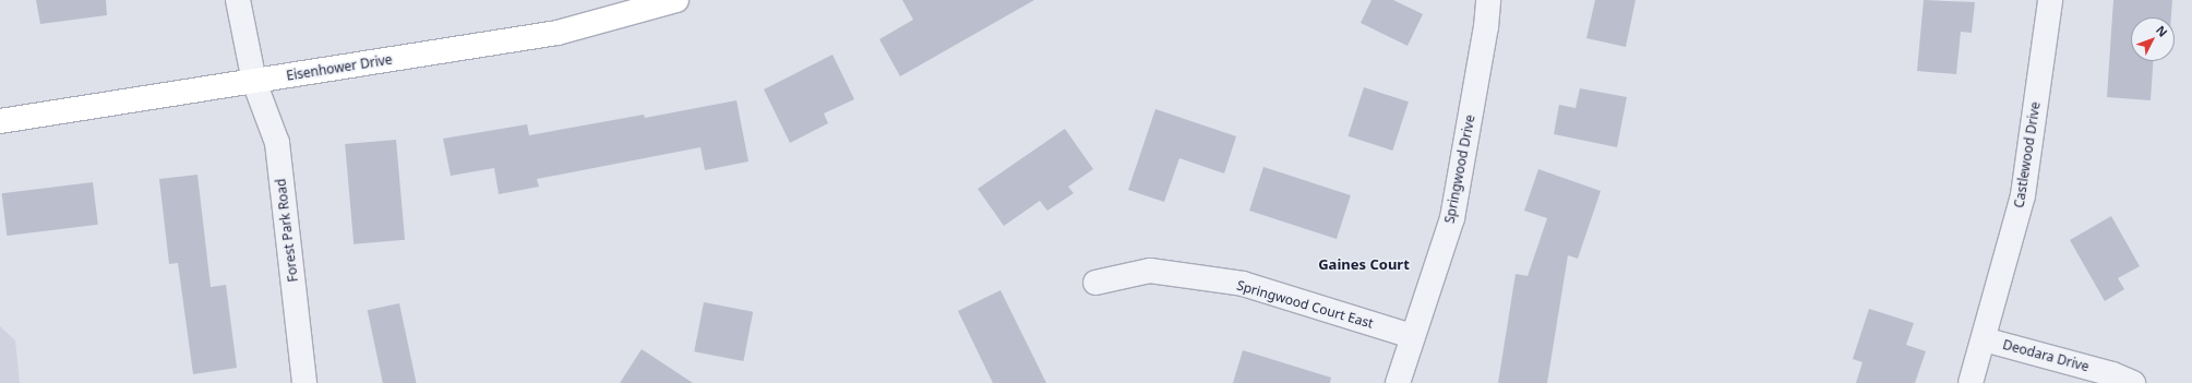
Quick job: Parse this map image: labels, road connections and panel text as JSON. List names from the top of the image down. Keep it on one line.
{"streets":{"street":["Eisenhower Drive","Castlewood Drive","Springwood Drive","Forest Park Road","Springwood Court East","Deodara Drive"]},"crossings":[["Eisenhower Drive","Forest Park Road"],["Castlewood Drive","Deodara Drive"],["Springwood Drive","Springwood Court East"]],"districts":["Gaines Court"],"north":"top right"}
